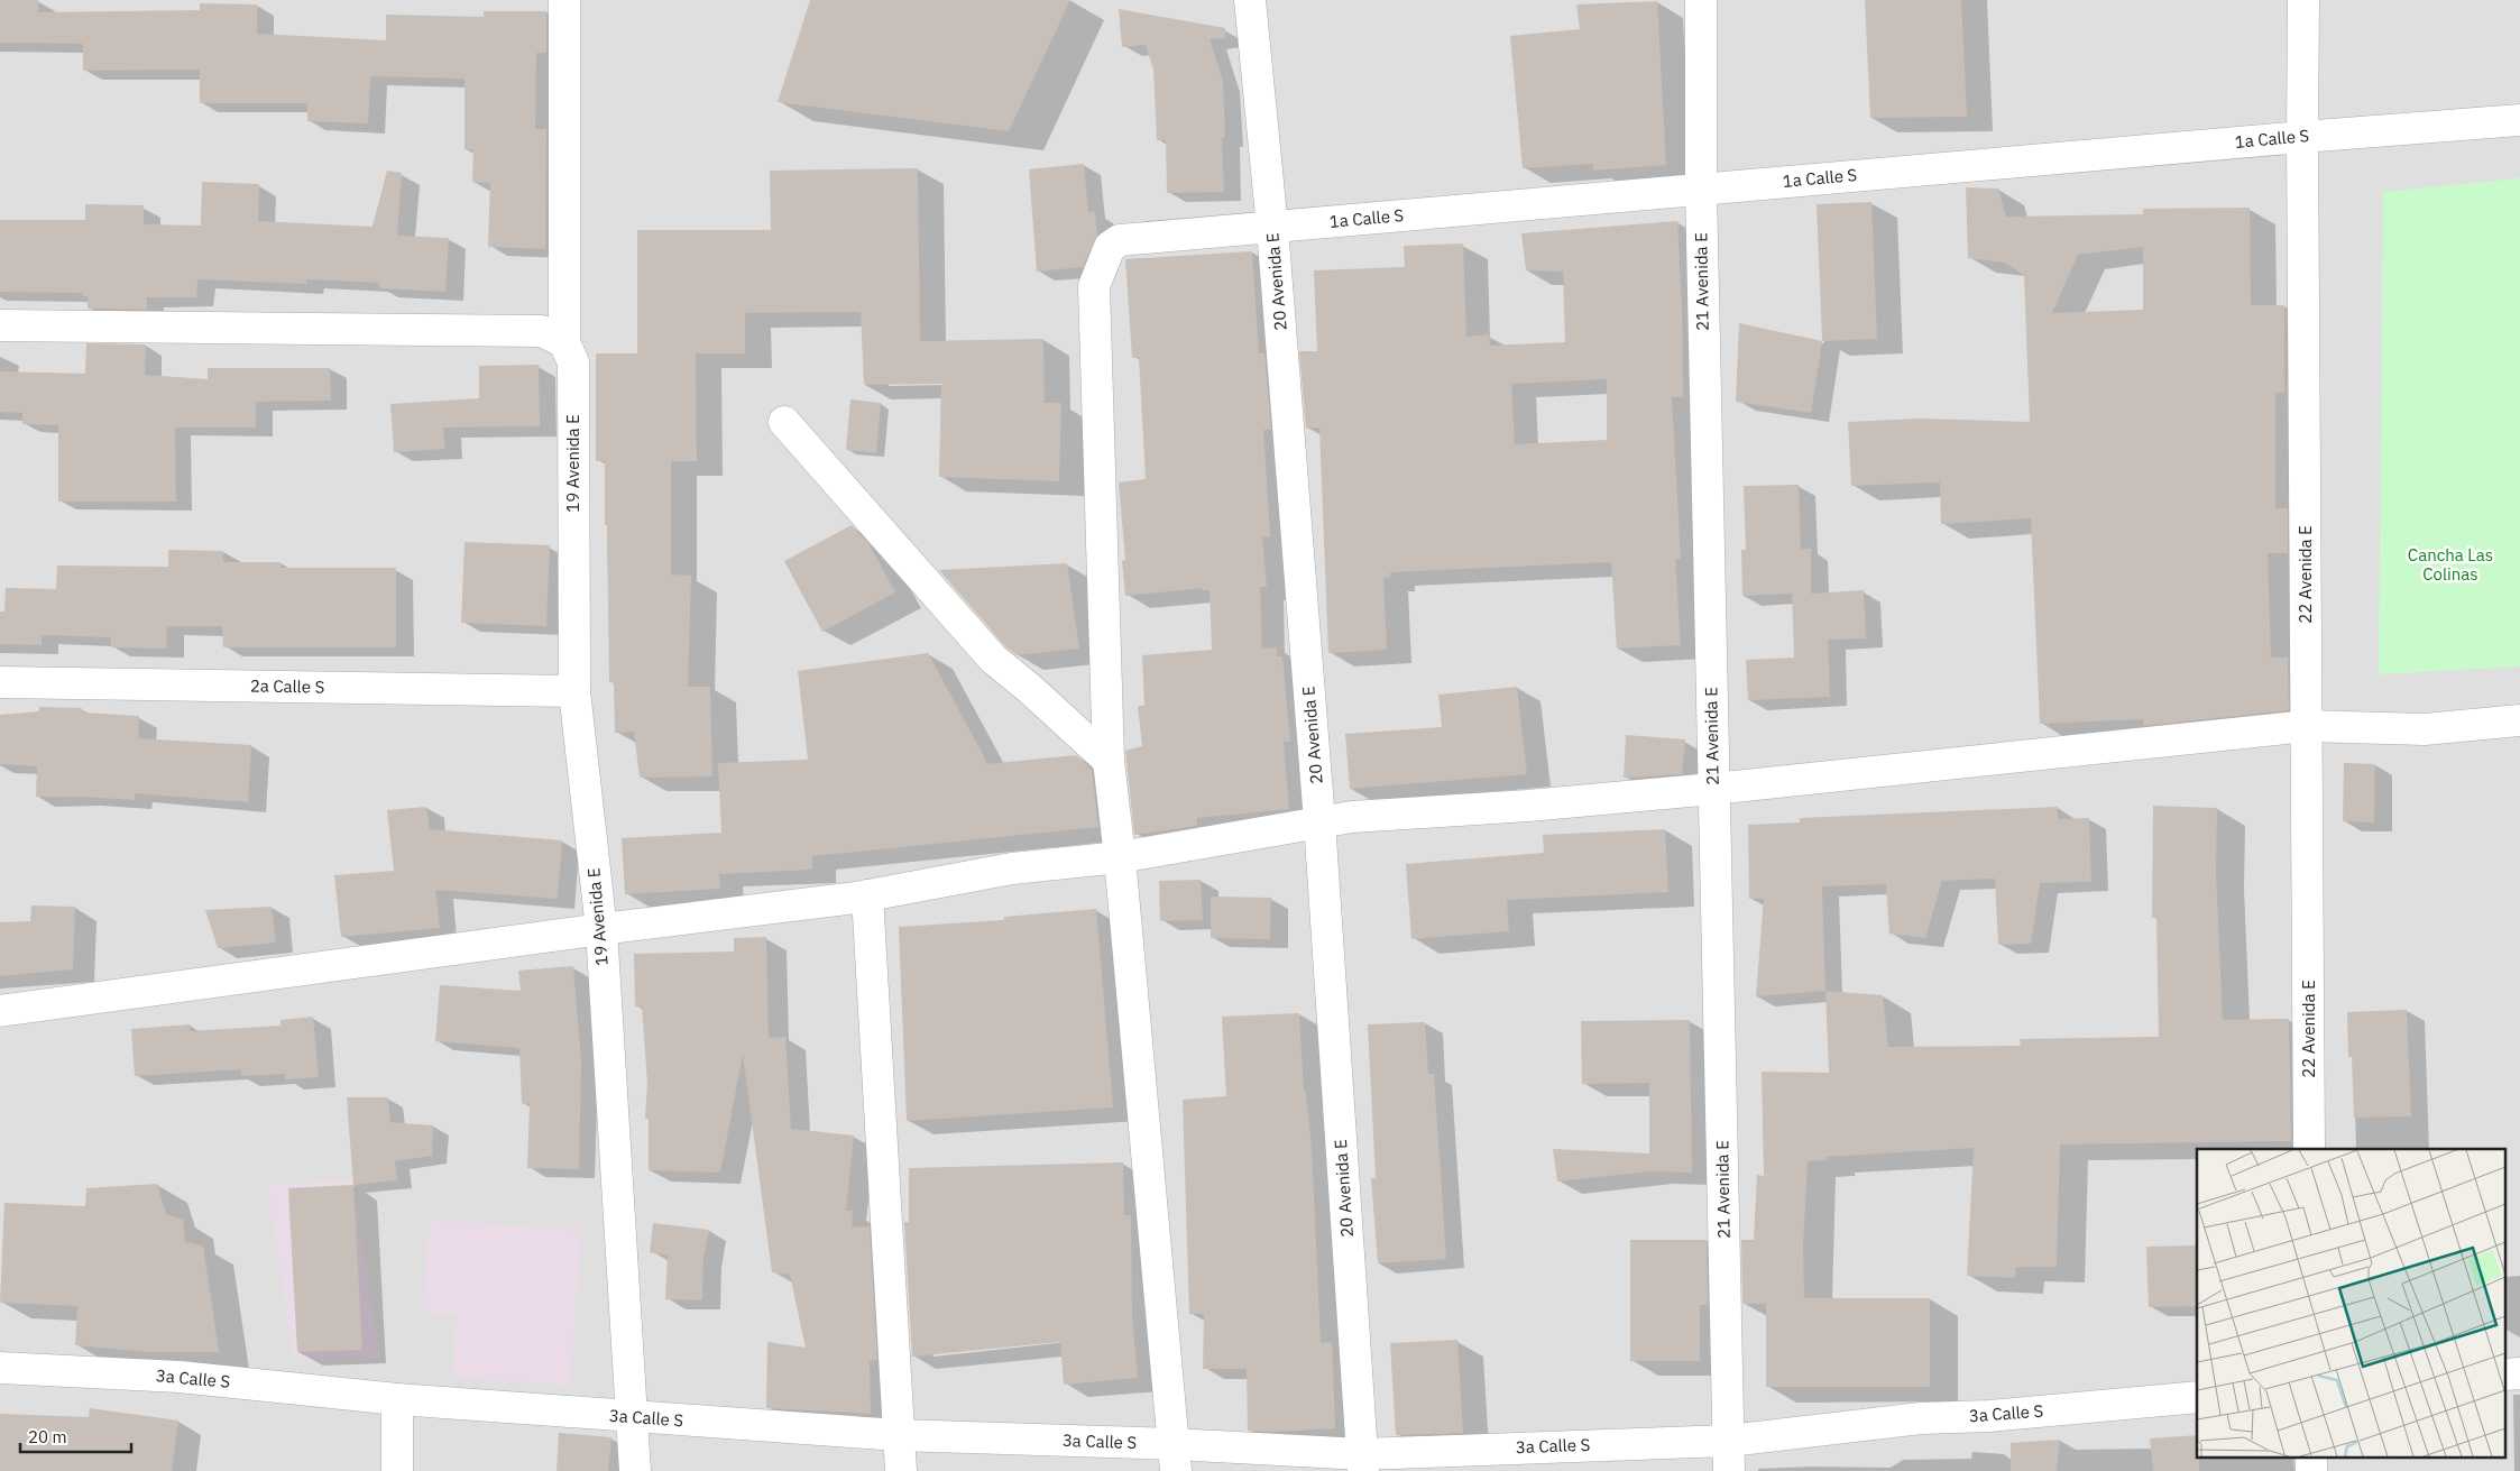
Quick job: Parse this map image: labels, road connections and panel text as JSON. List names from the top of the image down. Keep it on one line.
{"streets":{"street":["1a Calle S","20 Avenida E","21 Avenida E","19 Avenida E","22 Avenida E","2a Calle S","3a Calle S"]},"crossings":[["1a Calle S","20 Avenida E"],["1a Calle S","21 Avenida E"],["1a Calle S","22 Avenida E"],["20 Avenida E","3a Calle S"],["21 Avenida E","3a Calle S"],["19 Avenida E","2a Calle S"],["19 Avenida E","3a Calle S"]],"parks":["Cancha Las Colinas"],"scale_bar":"20 m"}
